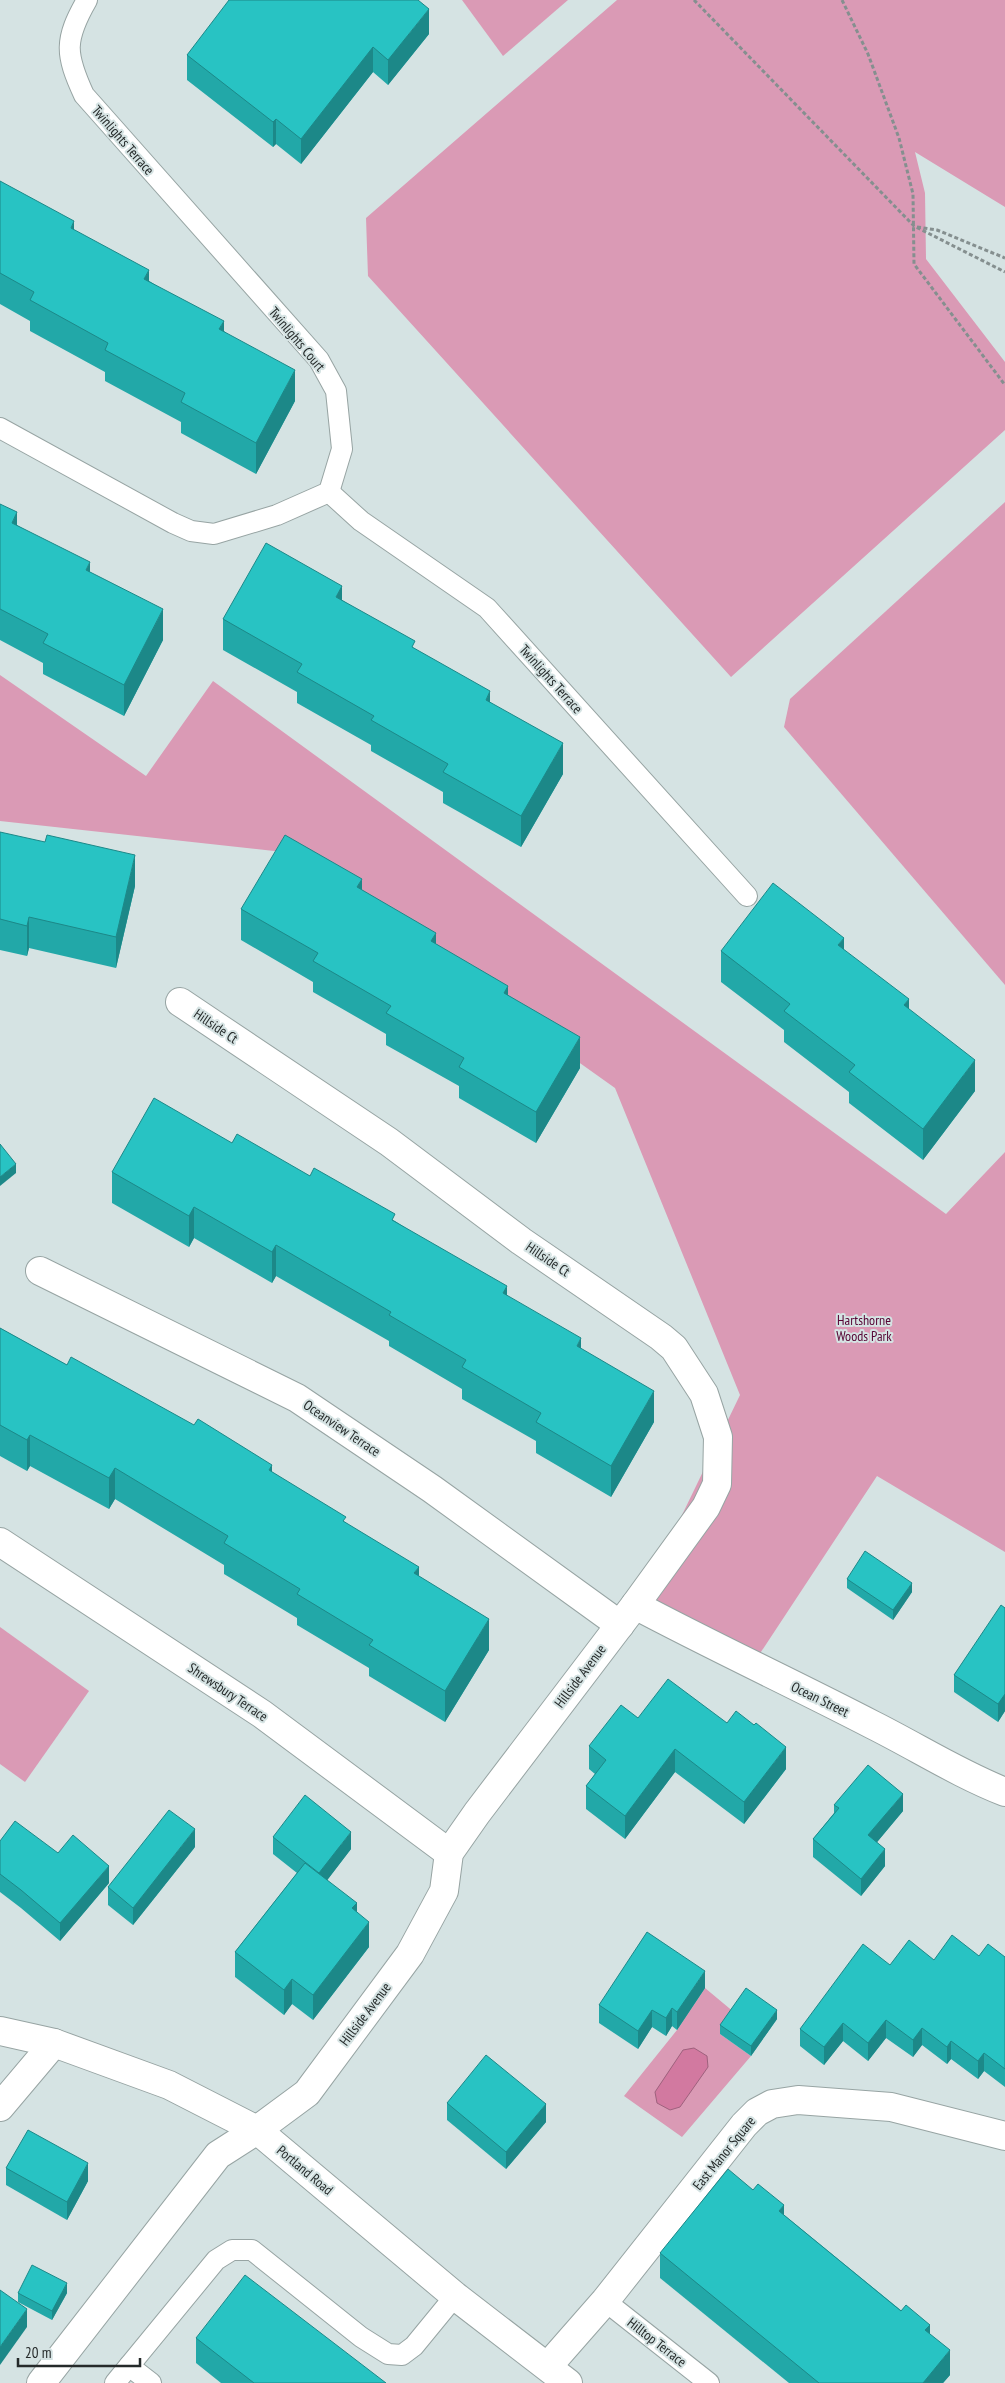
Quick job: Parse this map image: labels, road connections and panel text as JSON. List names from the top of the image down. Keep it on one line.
{"streets":{"street":["Hillside Ct","Oceanview Terrace","Hillside Avenue","Shrewsbury Terrace","Ocean Street","East Manor Square","Portland Road"],"lane":["Twinlights Terrace","Twinlights Court","Hilltop Terrace"]},"crossings":[["Twinlights Terrace","Twinlights Court"],["Hillside Ct","Oceanview Terrace"],["Hillside Ct","Hillside Avenue"],["Hillside Ct","Ocean Street"],["Oceanview Terrace","Hillside Avenue"],["Oceanview Terrace","Ocean Street"],["Hillside Avenue","Shrewsbury Terrace"],["Hillside Avenue","Ocean Street"],["Hillside Avenue","Portland Road"],["East Manor Square","Portland Road"],["East Manor Square","Hilltop Terrace"]],"parks":["Hartshorne Woods Park"],"scale_bar":"20 m"}
